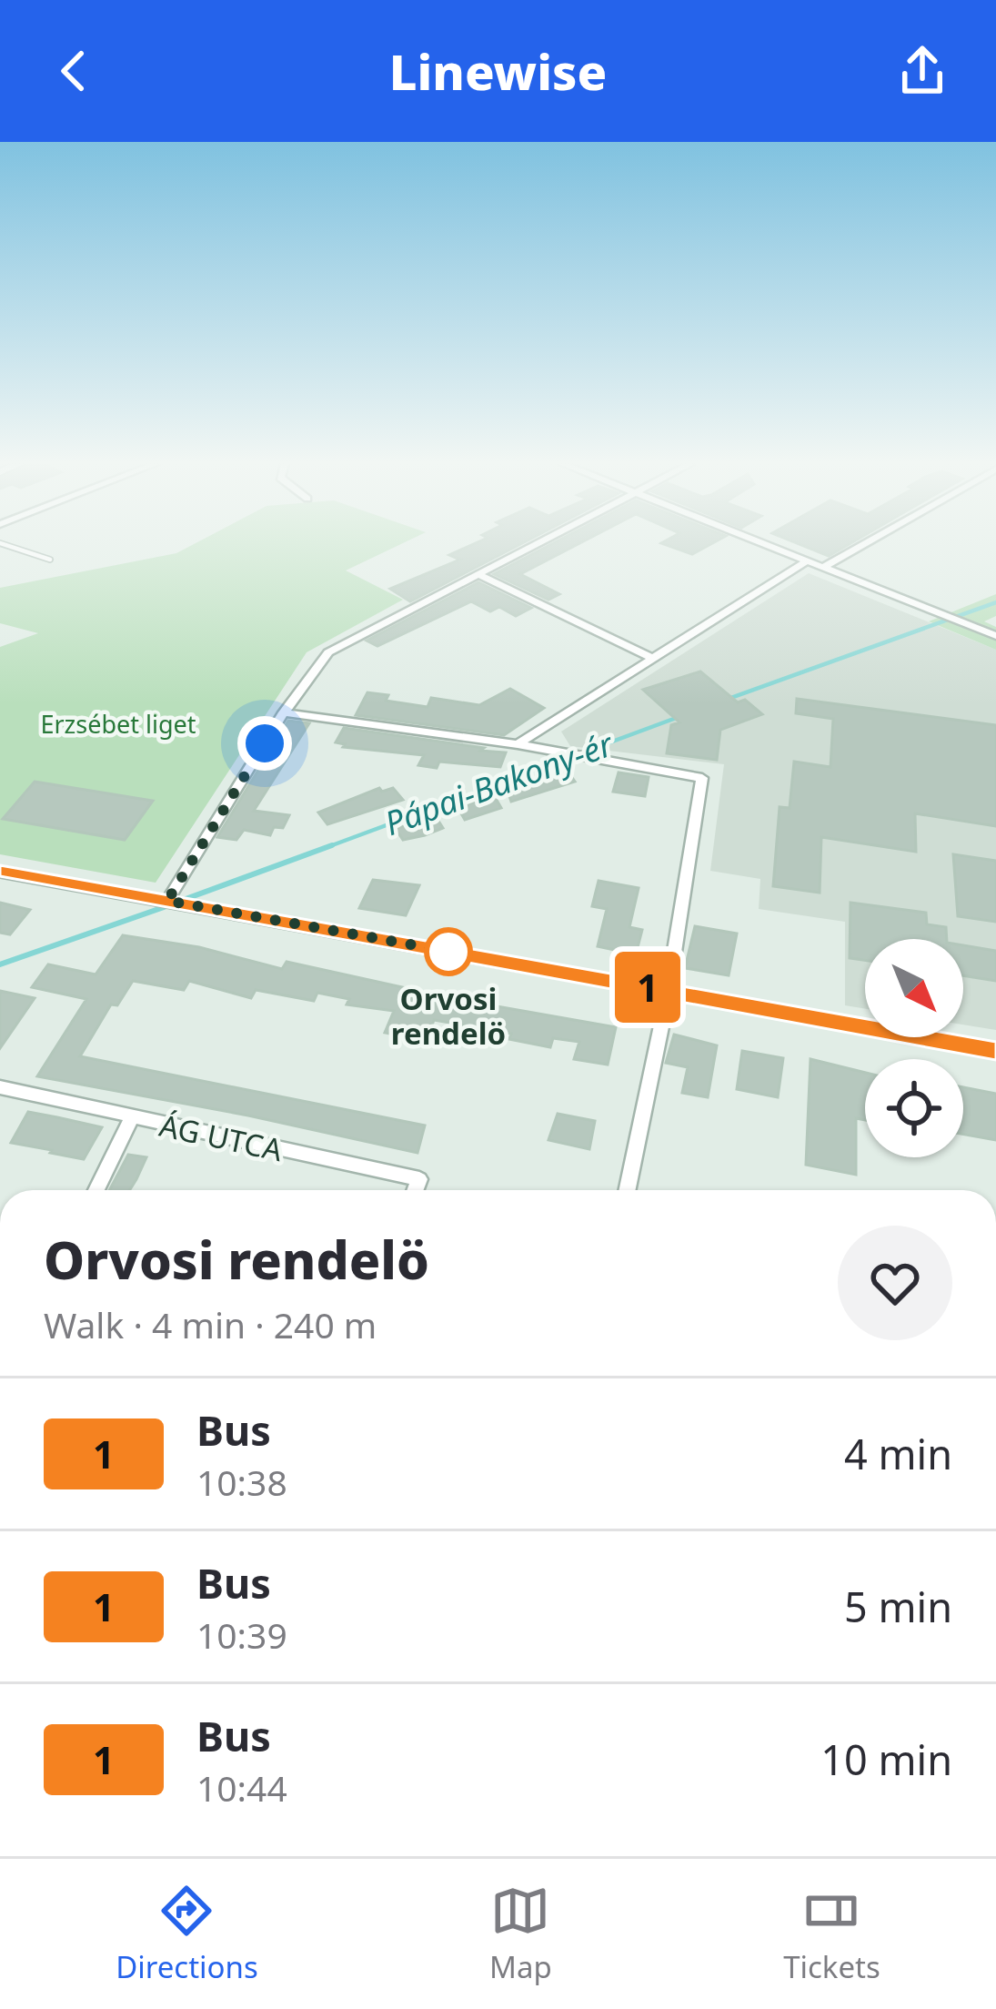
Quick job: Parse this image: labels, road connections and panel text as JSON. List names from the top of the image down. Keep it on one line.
{"streets":{"street":["ÁG UTCA"]},"water":["Pápai-Bakony-ér"],"parks":["Erzsébet liget"],"places":["Orvosi rendelö"],"lines":["bus line 1"],"north":"bottom right","page":{"header":"Linewise","on_map":"1","heading":["Orvosi rendelö","Walk · 4 min · 240 m"],"list":[{"mark":"1","name":"Bus","note":"10:38","value":"4 min"},{"mark":"1","name":"Bus","note":"10:39","value":"5 min"},{"mark":"1","name":"Bus","note":"10:44","value":"10 min"}],"tabs":["Directions","Map","Tickets"]}}
